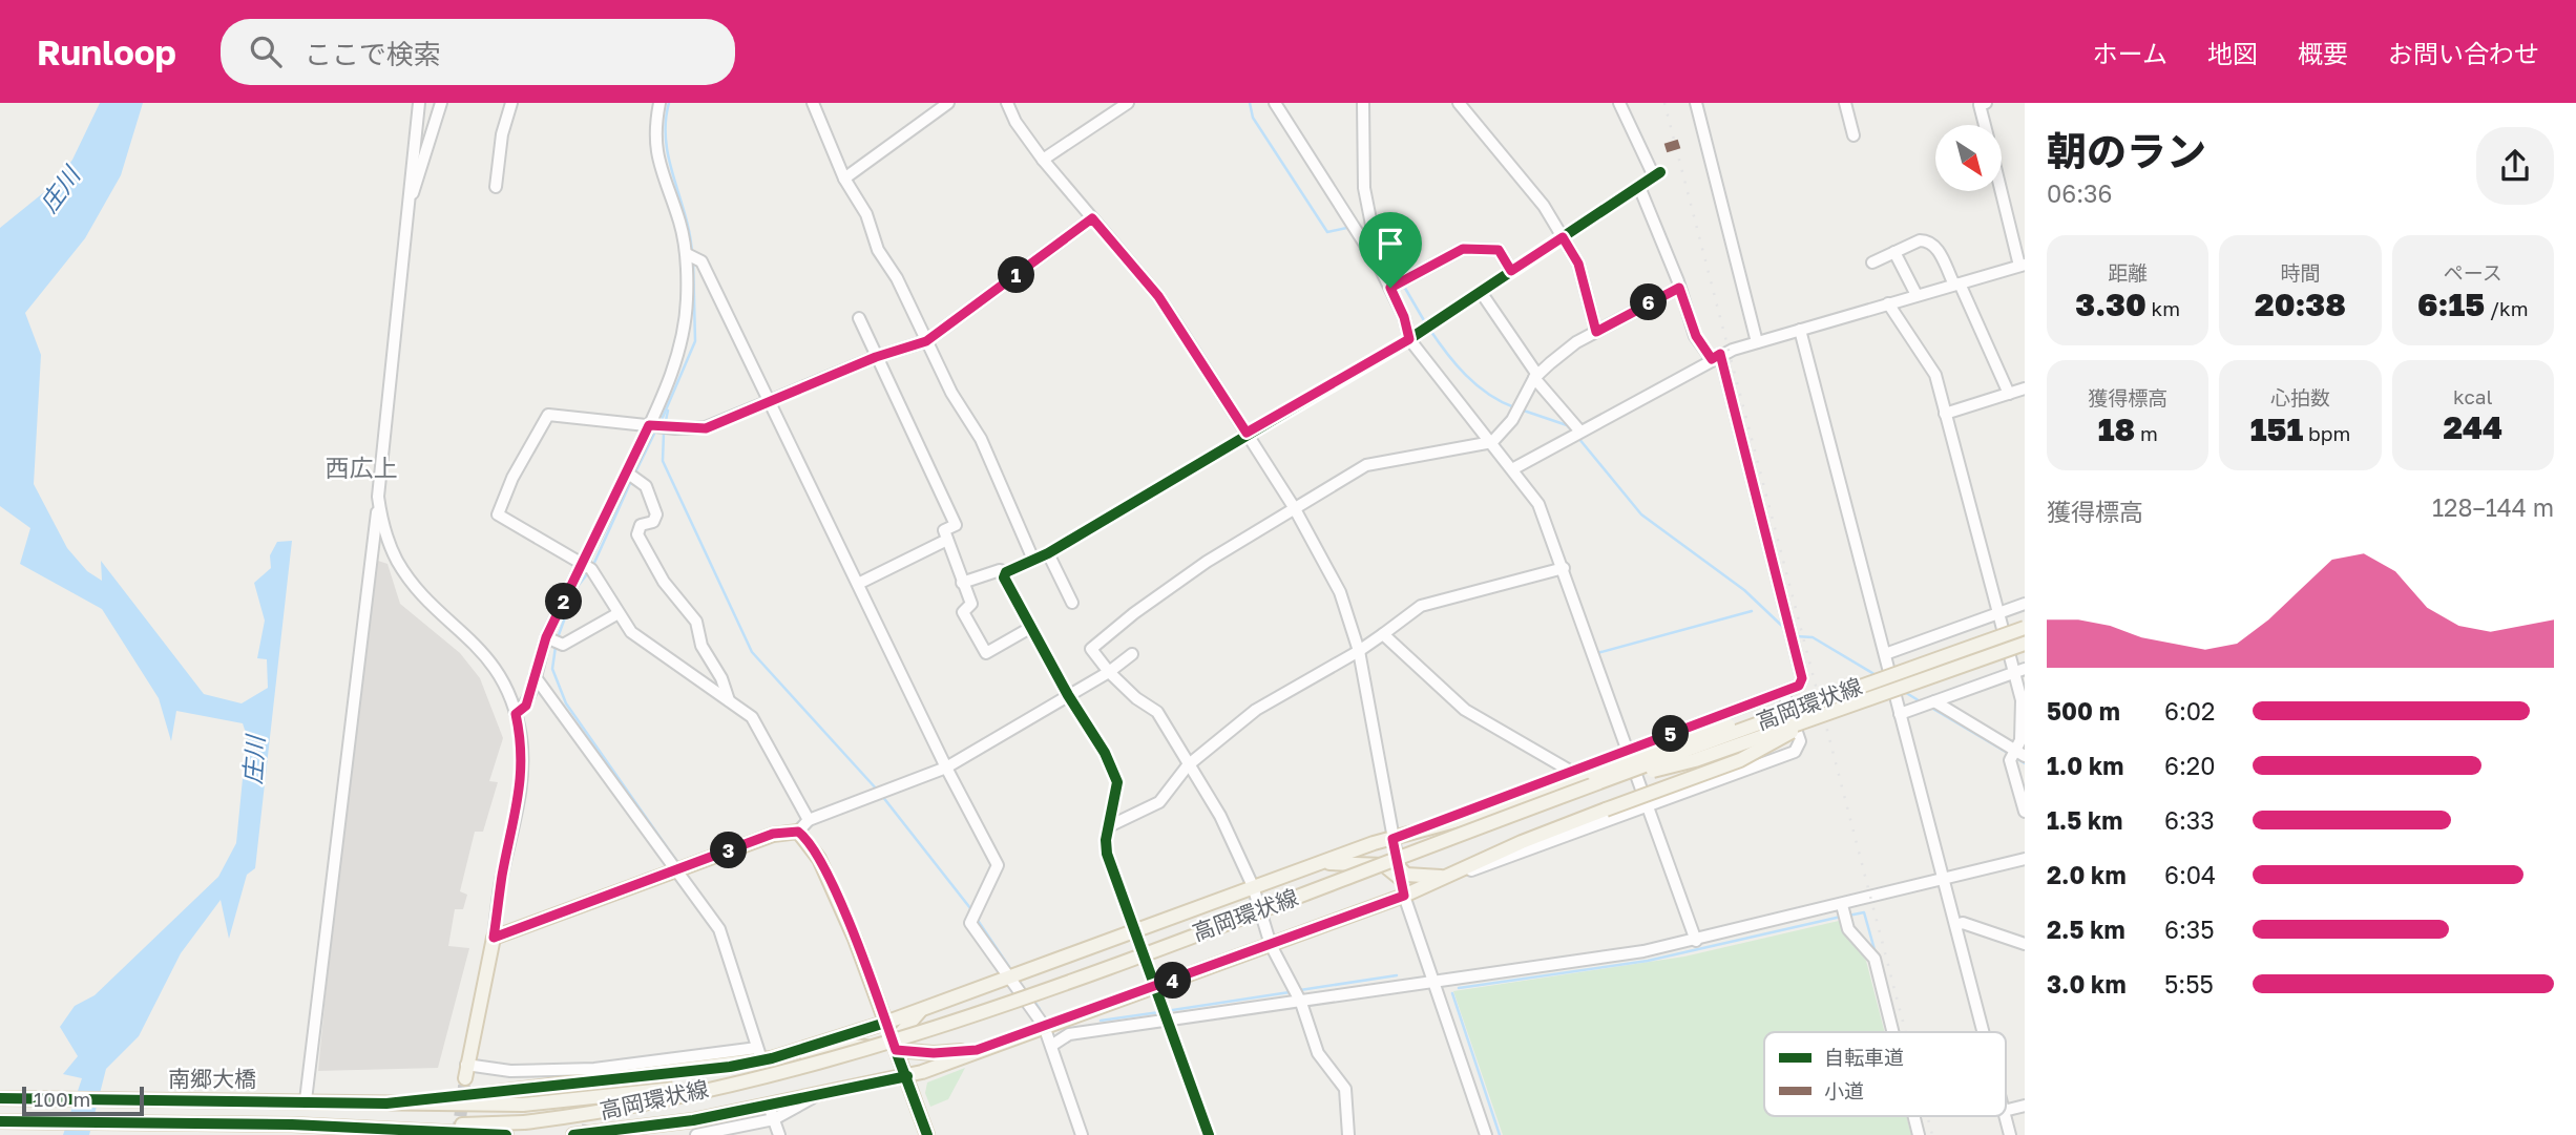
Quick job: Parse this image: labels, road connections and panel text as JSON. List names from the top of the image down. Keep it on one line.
{"streets":{"main road":["高岡環状線","南郷大橋"]},"crossings":[["高岡環状線","南郷大橋"]],"districts":["西広上"],"water":["庄川"],"legend":["自転車道","小道"],"scale_bar":"100 m","north":"bottom right","page":{"header":"Runloop","search":"ここで検索","nav":["ホーム","地図","概要","お問い合わせ"],"heading":["朝のラン","06:36"],"stats":[["距離","3.30 km"],["時間","20:38"],["ペース","6:15 /km"],["獲得標高","18 m"],["心拍数","151 bpm"],["kcal","244"]],"pins":["1","6","2","5","3","4"],"chart":["獲得標高","128–144 m"],"list":[{"name":"500 m","note":"6:02"},{"name":"1.0 km","note":"6:20"},{"name":"1.5 km","note":"6:33"},{"name":"2.0 km","note":"6:04"},{"name":"2.5 km","note":"6:35"},{"name":"3.0 km","note":"5:55"}],"scale":"100 m"}}
